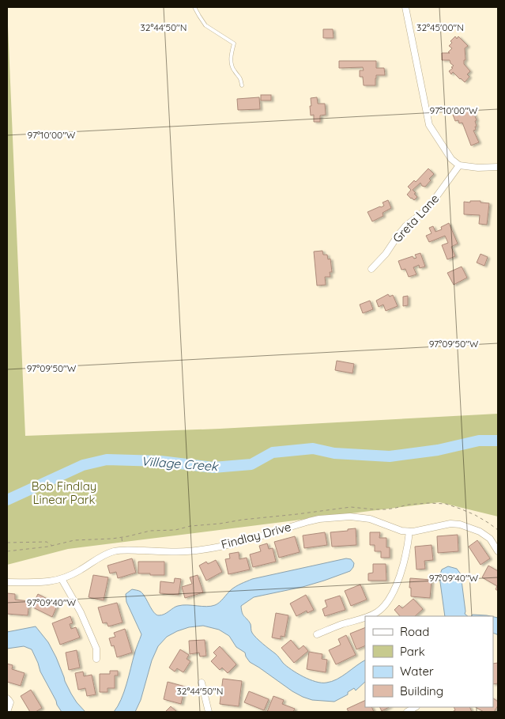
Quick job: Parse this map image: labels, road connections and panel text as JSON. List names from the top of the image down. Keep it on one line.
{"streets":{"street":["Greta Lane","Findlay Drive"]},"water":["Village Creek"],"parks":["Bob Findlay Linear Park"],"legend":["Road","Park","Water","Building"],"coordinates":["32°44'50\"N","32°45'00\"N","97°10'00\"W","97°09'50\"W","97°09'40\"W"]}
